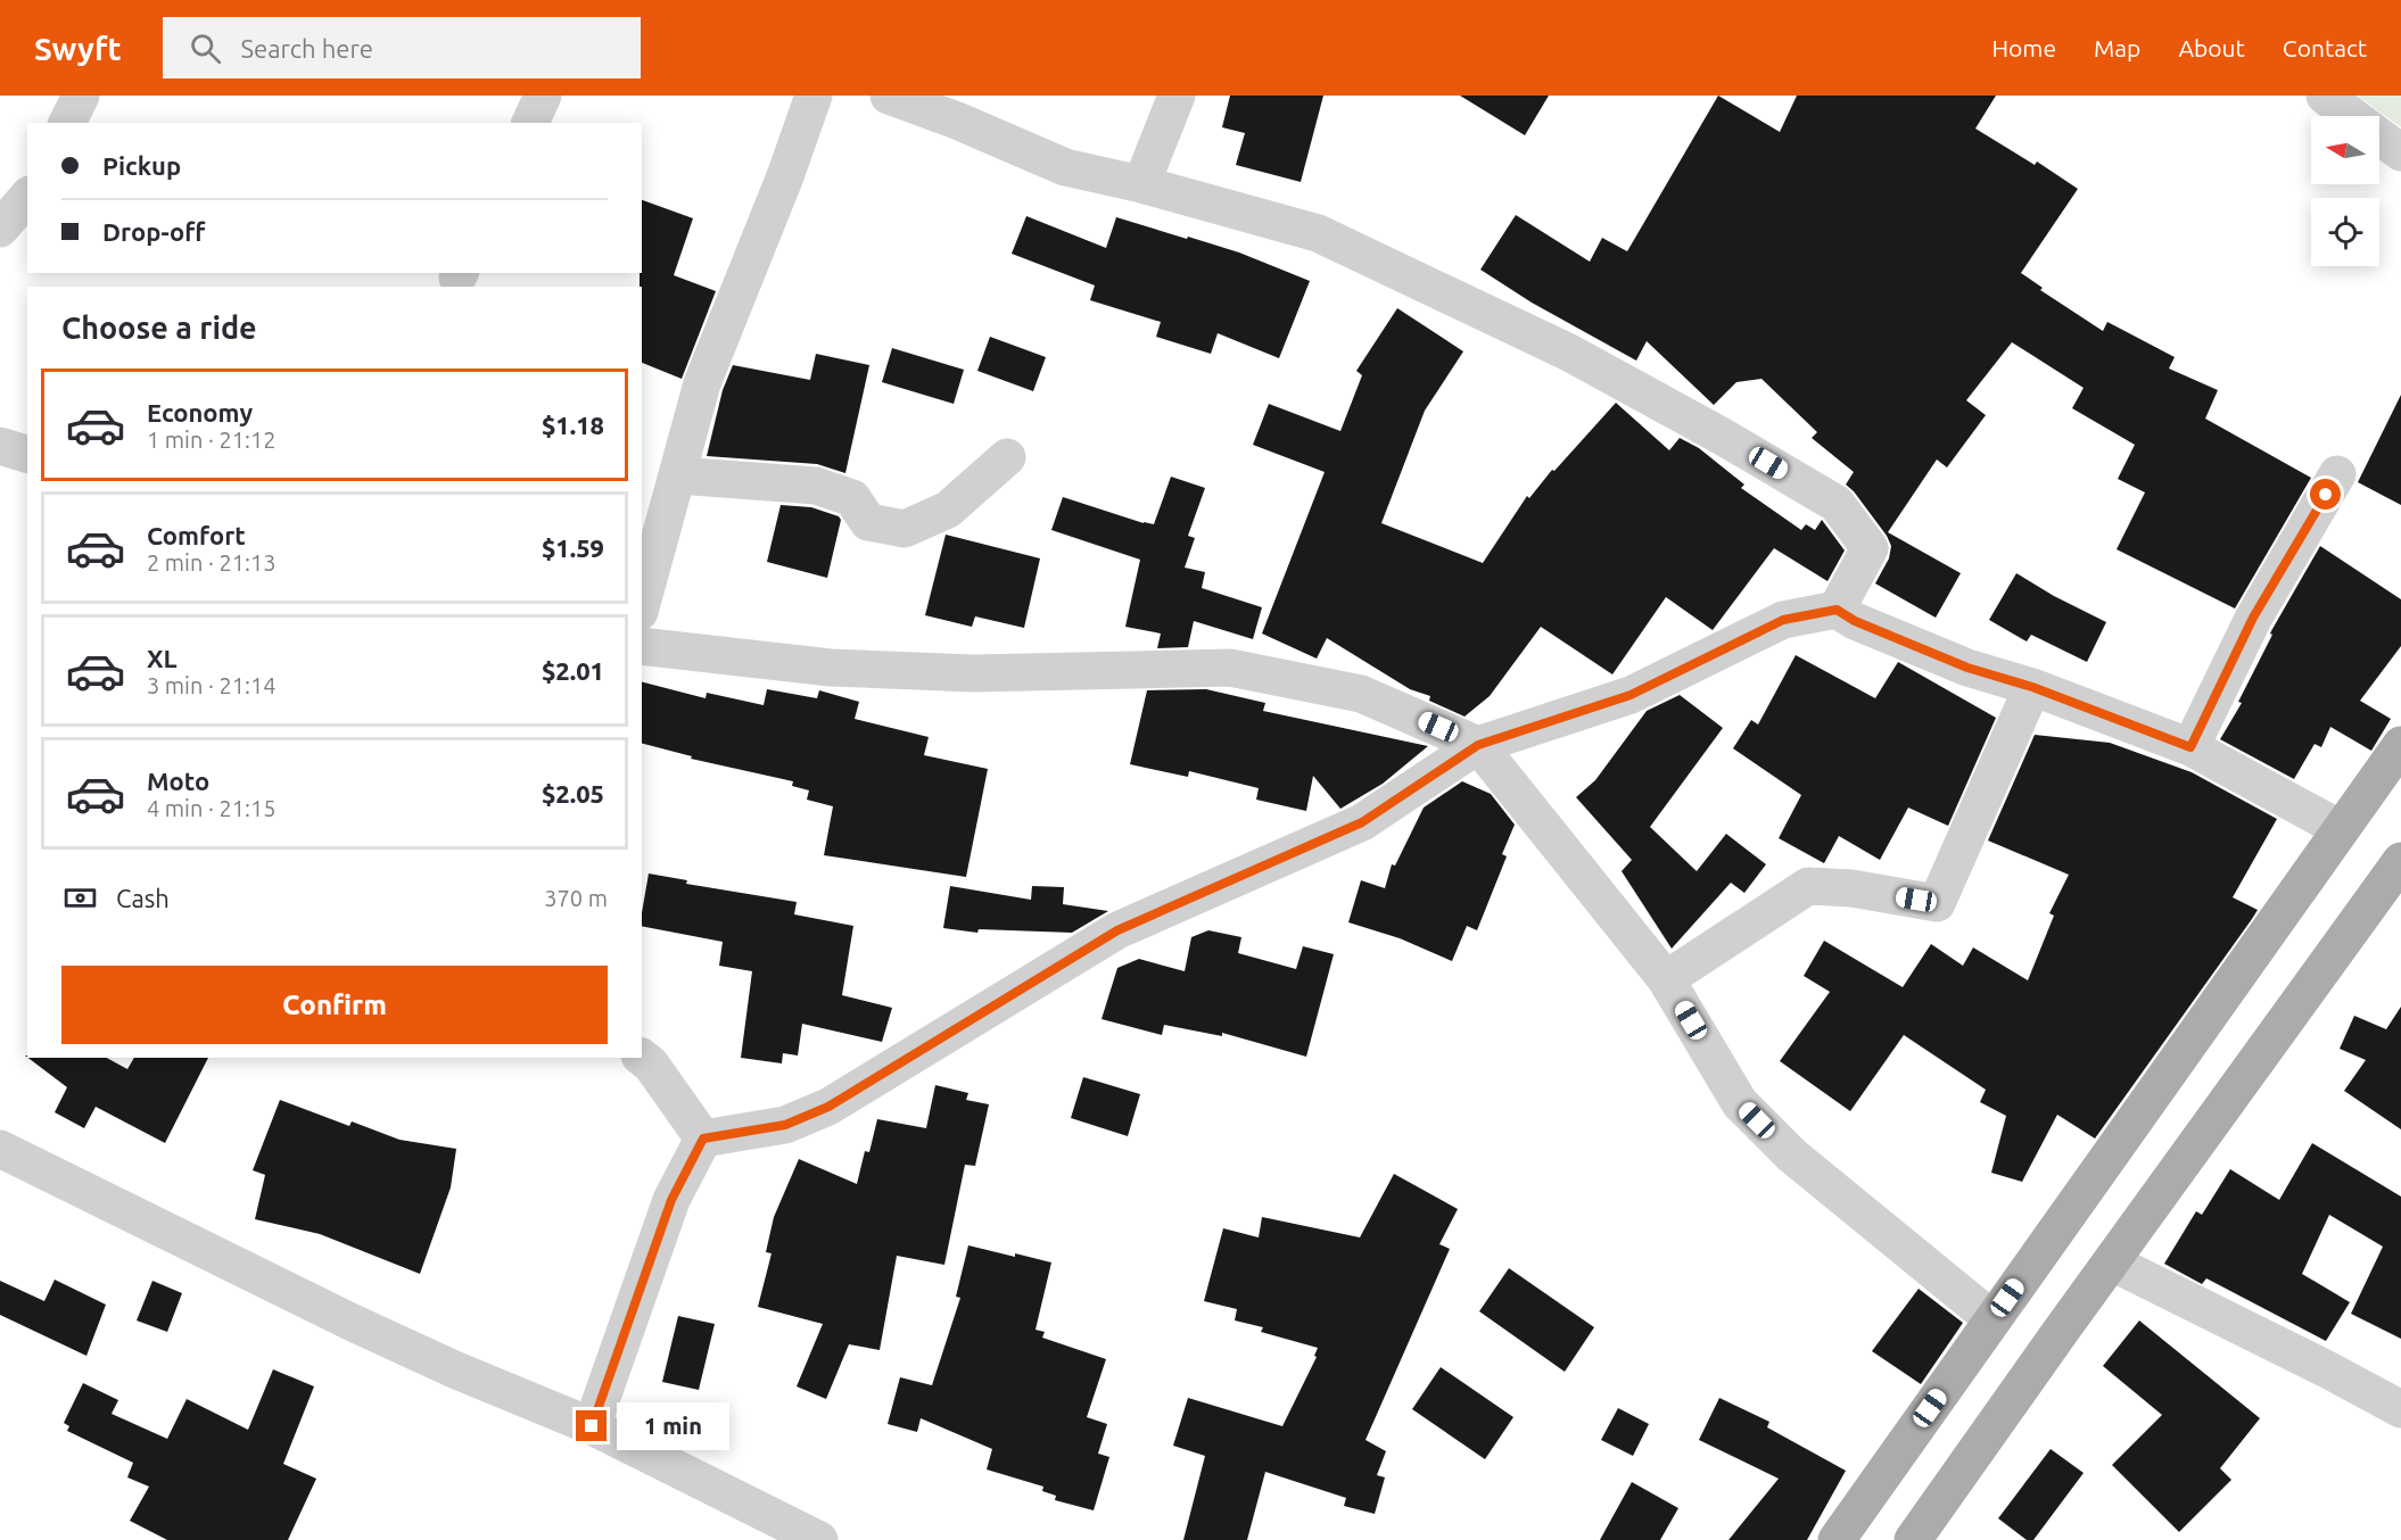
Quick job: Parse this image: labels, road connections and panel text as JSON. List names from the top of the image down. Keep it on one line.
{"north":"left","page":{"header":"Swyft","search":"Search here","nav":["Home","Map","About","Contact"],"banner":["Pickup","Drop-off"],"heading":"Choose a ride","list":[{"name":"Economy","note":"1 min · 21:12","value":"$1.18"},{"name":"Comfort","note":"2 min · 21:13","value":"$1.59"},{"name":"XL","note":"3 min · 21:14","value":"$2.01"},{"name":"Moto","note":"4 min · 21:15","value":"$2.05"}],"pay":["Cash","370 m"],"buttons":"Confirm","bubble":"1 min"}}
